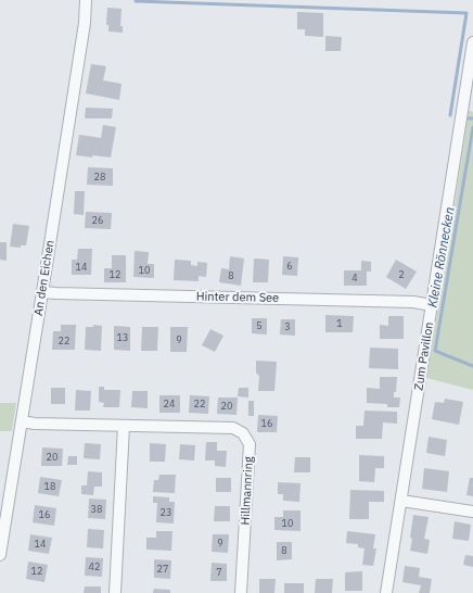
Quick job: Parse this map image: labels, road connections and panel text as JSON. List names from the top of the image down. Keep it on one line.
{"streets":{"street":["An den Eichen","Hinter dem See","Zum Pavillon","Hillmannring"]},"crossings":[["An den Eichen","Hinter dem See"],["An den Eichen","Hillmannring"],["Hinter dem See","Zum Pavillon"]],"water":["Kleine Rönnecken"],"house_numbers":["28","26","6","14","10","12","2","8","4","1","5","3","13","9","22","24","22","20","16","20","18","38","23","16","10","9","14","8","42","27","12","7"]}
